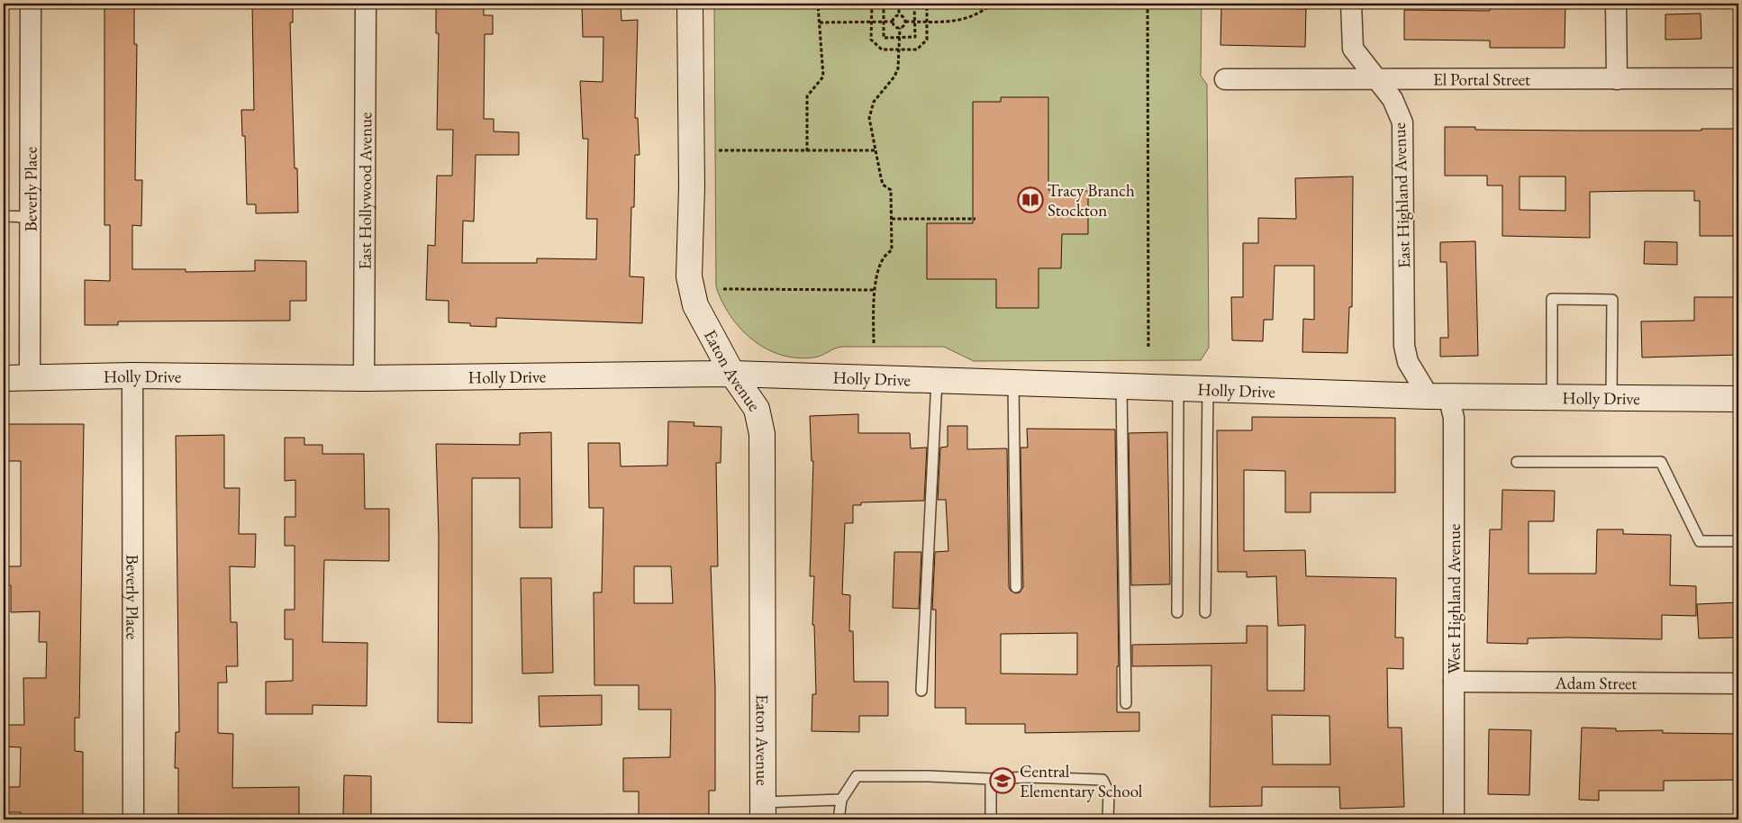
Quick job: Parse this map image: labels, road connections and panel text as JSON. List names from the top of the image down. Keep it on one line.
{"streets":{"street":["El Portal Street","Beverly Place","East Hollywood Avenue","East Highland Avenue","Eaton Avenue","Holly Drive","West Highland Avenue","Adam Street"]},"crossings":[["El Portal Street","East Highland Avenue"],["Beverly Place","Holly Drive"],["East Hollywood Avenue","Holly Drive"],["East Highland Avenue","Holly Drive"],["East Highland Avenue","West Highland Avenue"],["Eaton Avenue","Holly Drive"],["Holly Drive","West Highland Avenue"],["West Highland Avenue","Adam Street"]],"places":{"library":["Tracy Branch Stockton"],"school or university":["Central Elementary School"]}}
